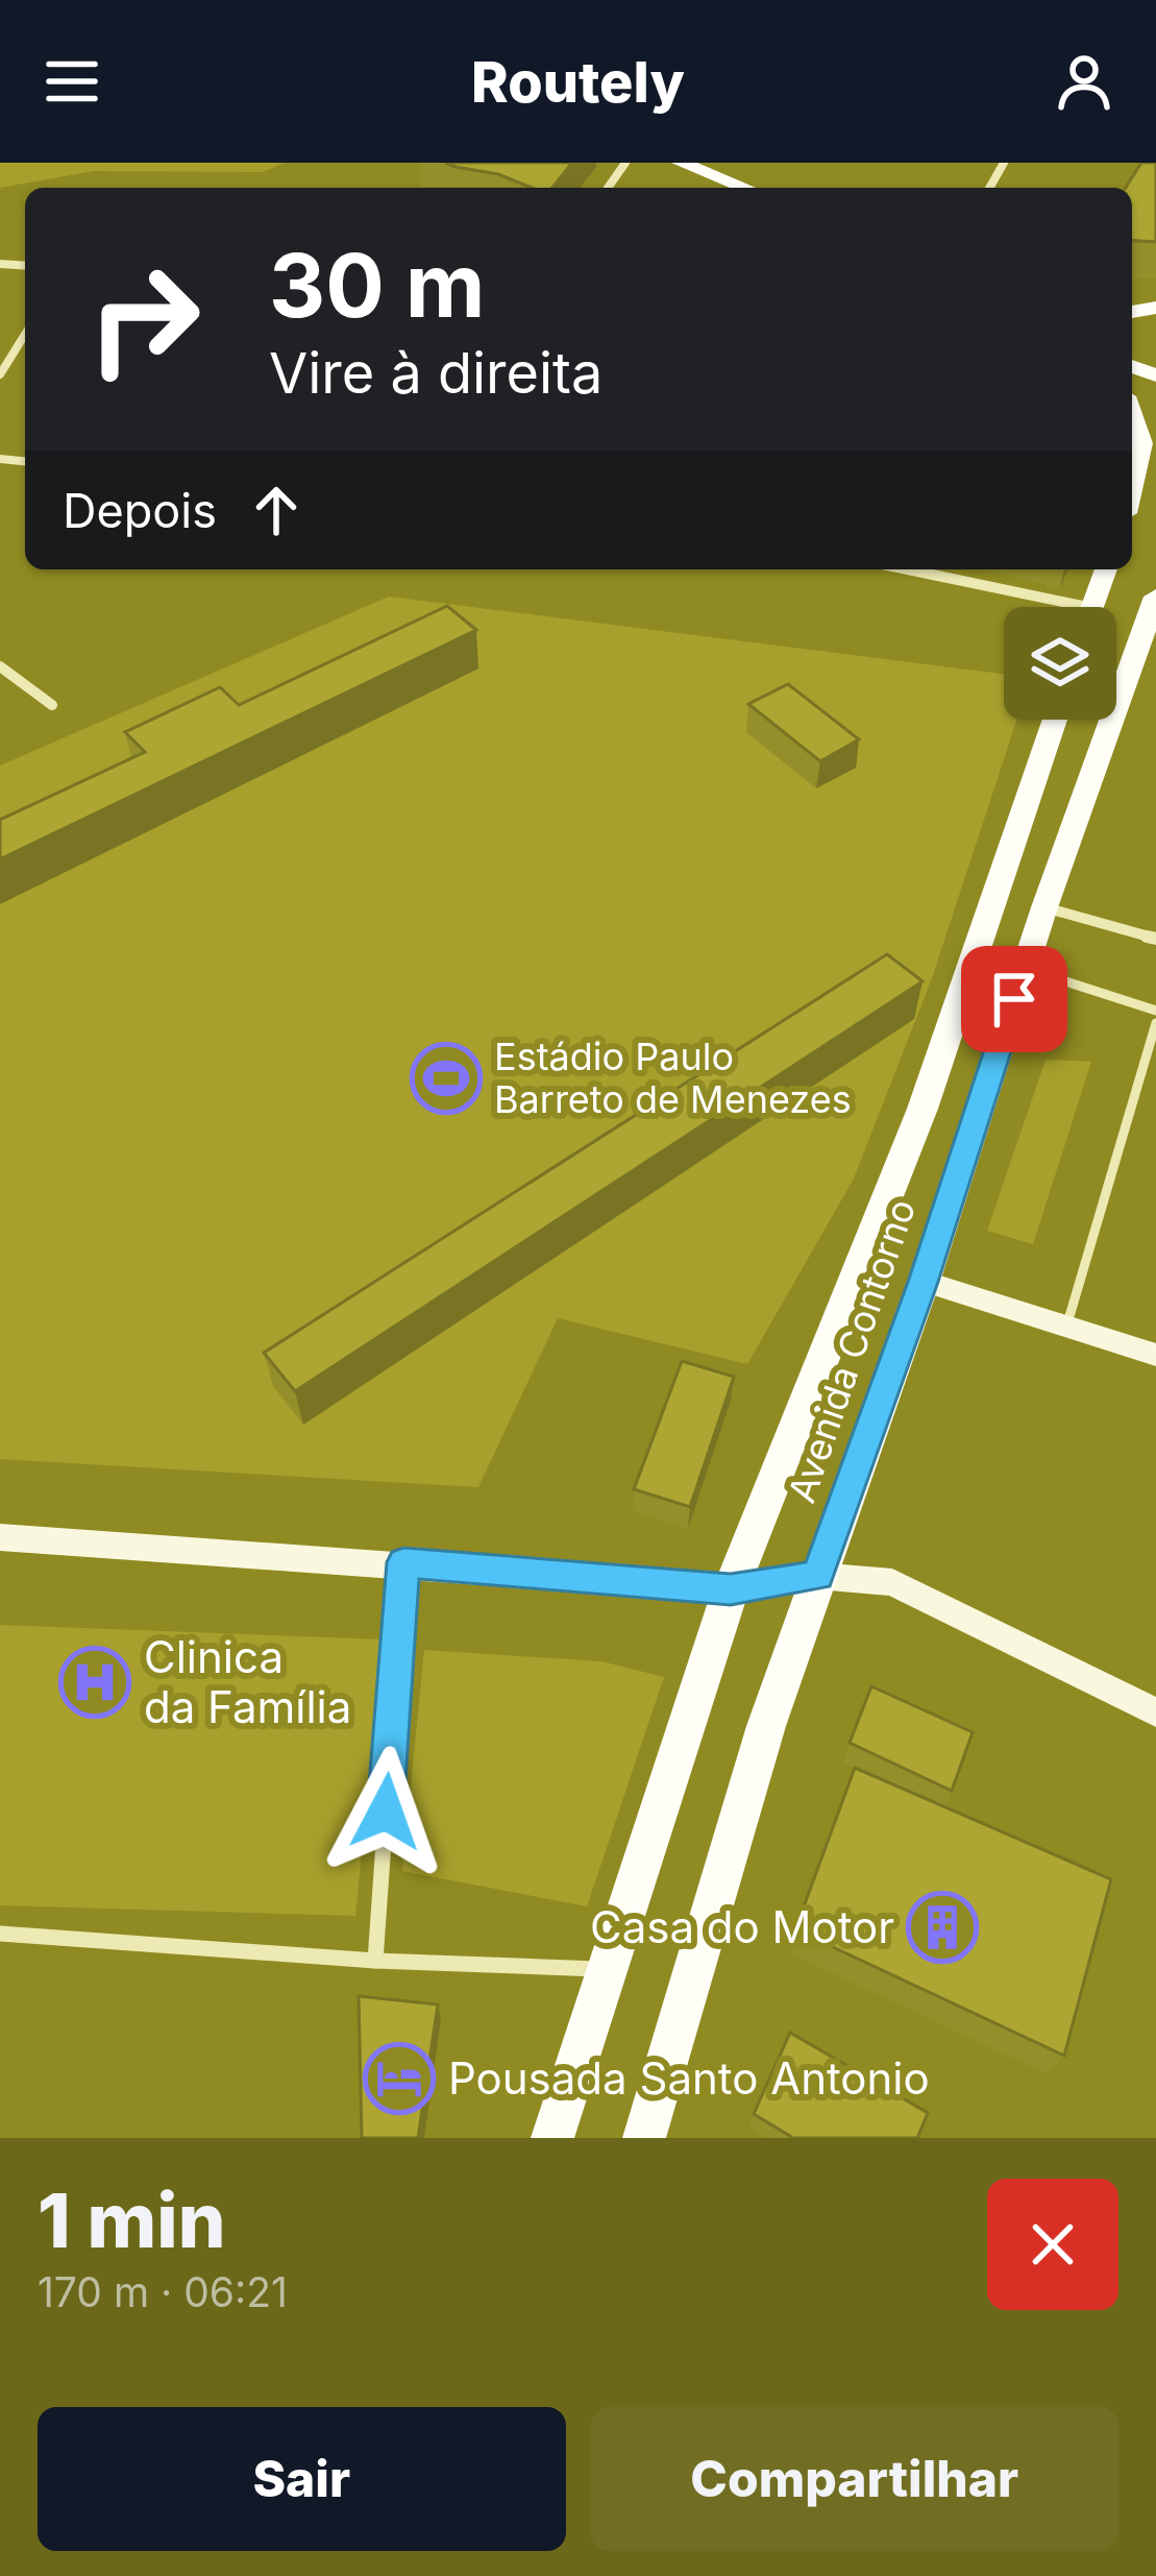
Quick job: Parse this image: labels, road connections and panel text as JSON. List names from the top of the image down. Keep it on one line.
{"streets":{"main road":["Avenida Contorno"]},"places":{"sports":["Estádio Paulo Barreto de Menezes"],"hospital":["Clinica da Família"],"building":["Casa do Motor"],"hotel":["Pousada Santo Antonio"]},"page":{"header":"Routely","turn":["30 m","Vire à direita"],"then":"Depois","heading":["1 min","170 m · 06:21"],"buttons":["Sair","Compartilhar"]}}
